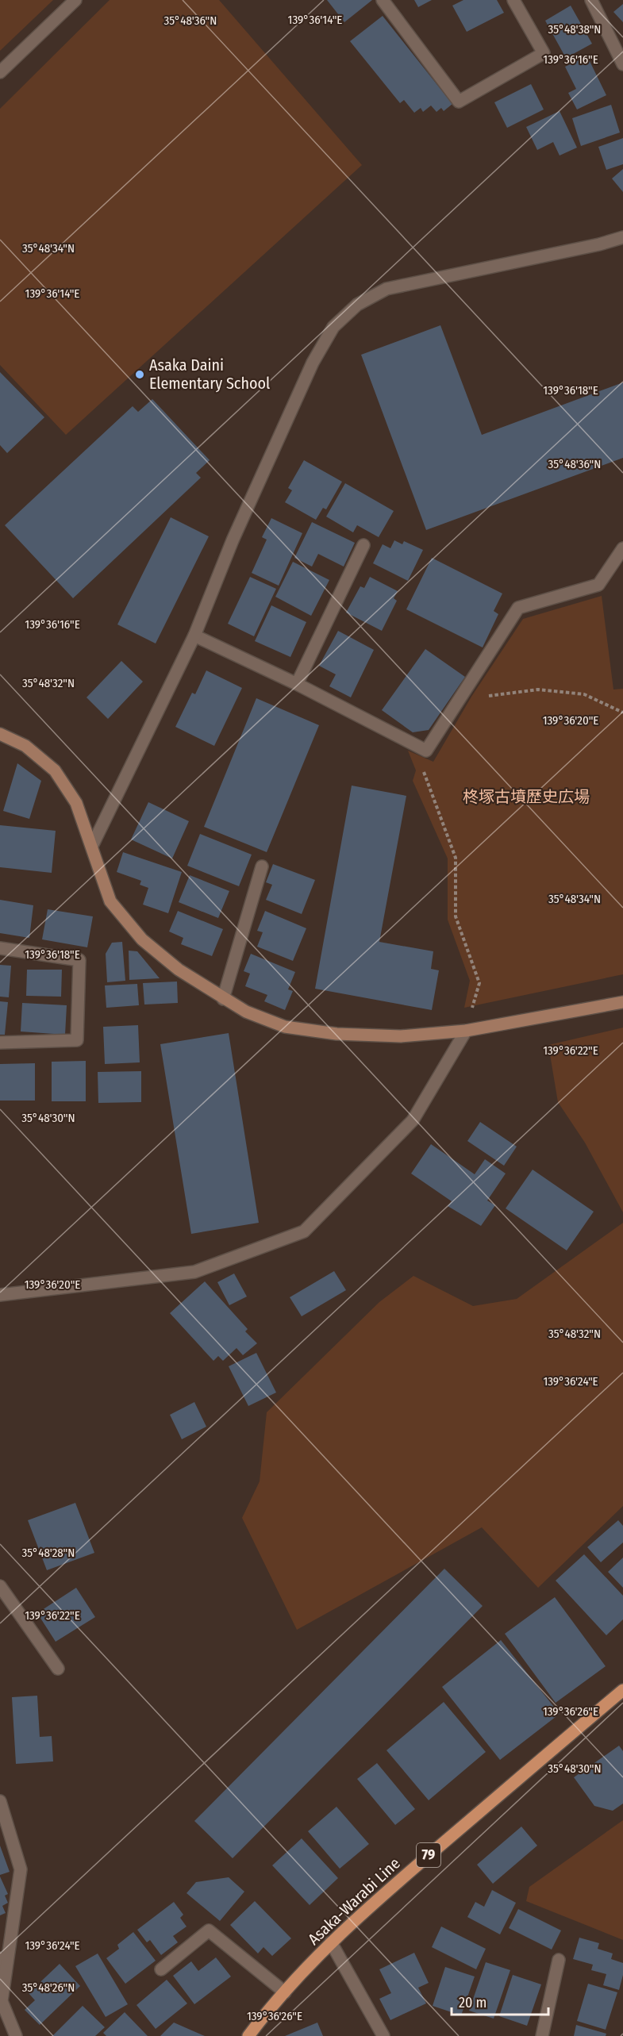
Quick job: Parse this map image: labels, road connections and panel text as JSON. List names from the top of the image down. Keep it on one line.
{"streets":{"main road":["79","Asaka-Warabi Line"]},"parks":["柊塚古墳歴史広場"],"places":["Asaka Daini Elementary School"],"scale_bar":"20 m","coordinates":["139°36'14\"E","35°48'36\"N","35°48'38\"N","139°36'16\"E","35°48'34\"N","139°36'18\"E","35°48'32\"N","139°36'20\"E","139°36'22\"E","35°48'30\"N","139°36'24\"E","35°48'28\"N","139°36'26\"E","35°48'26\"N"]}
